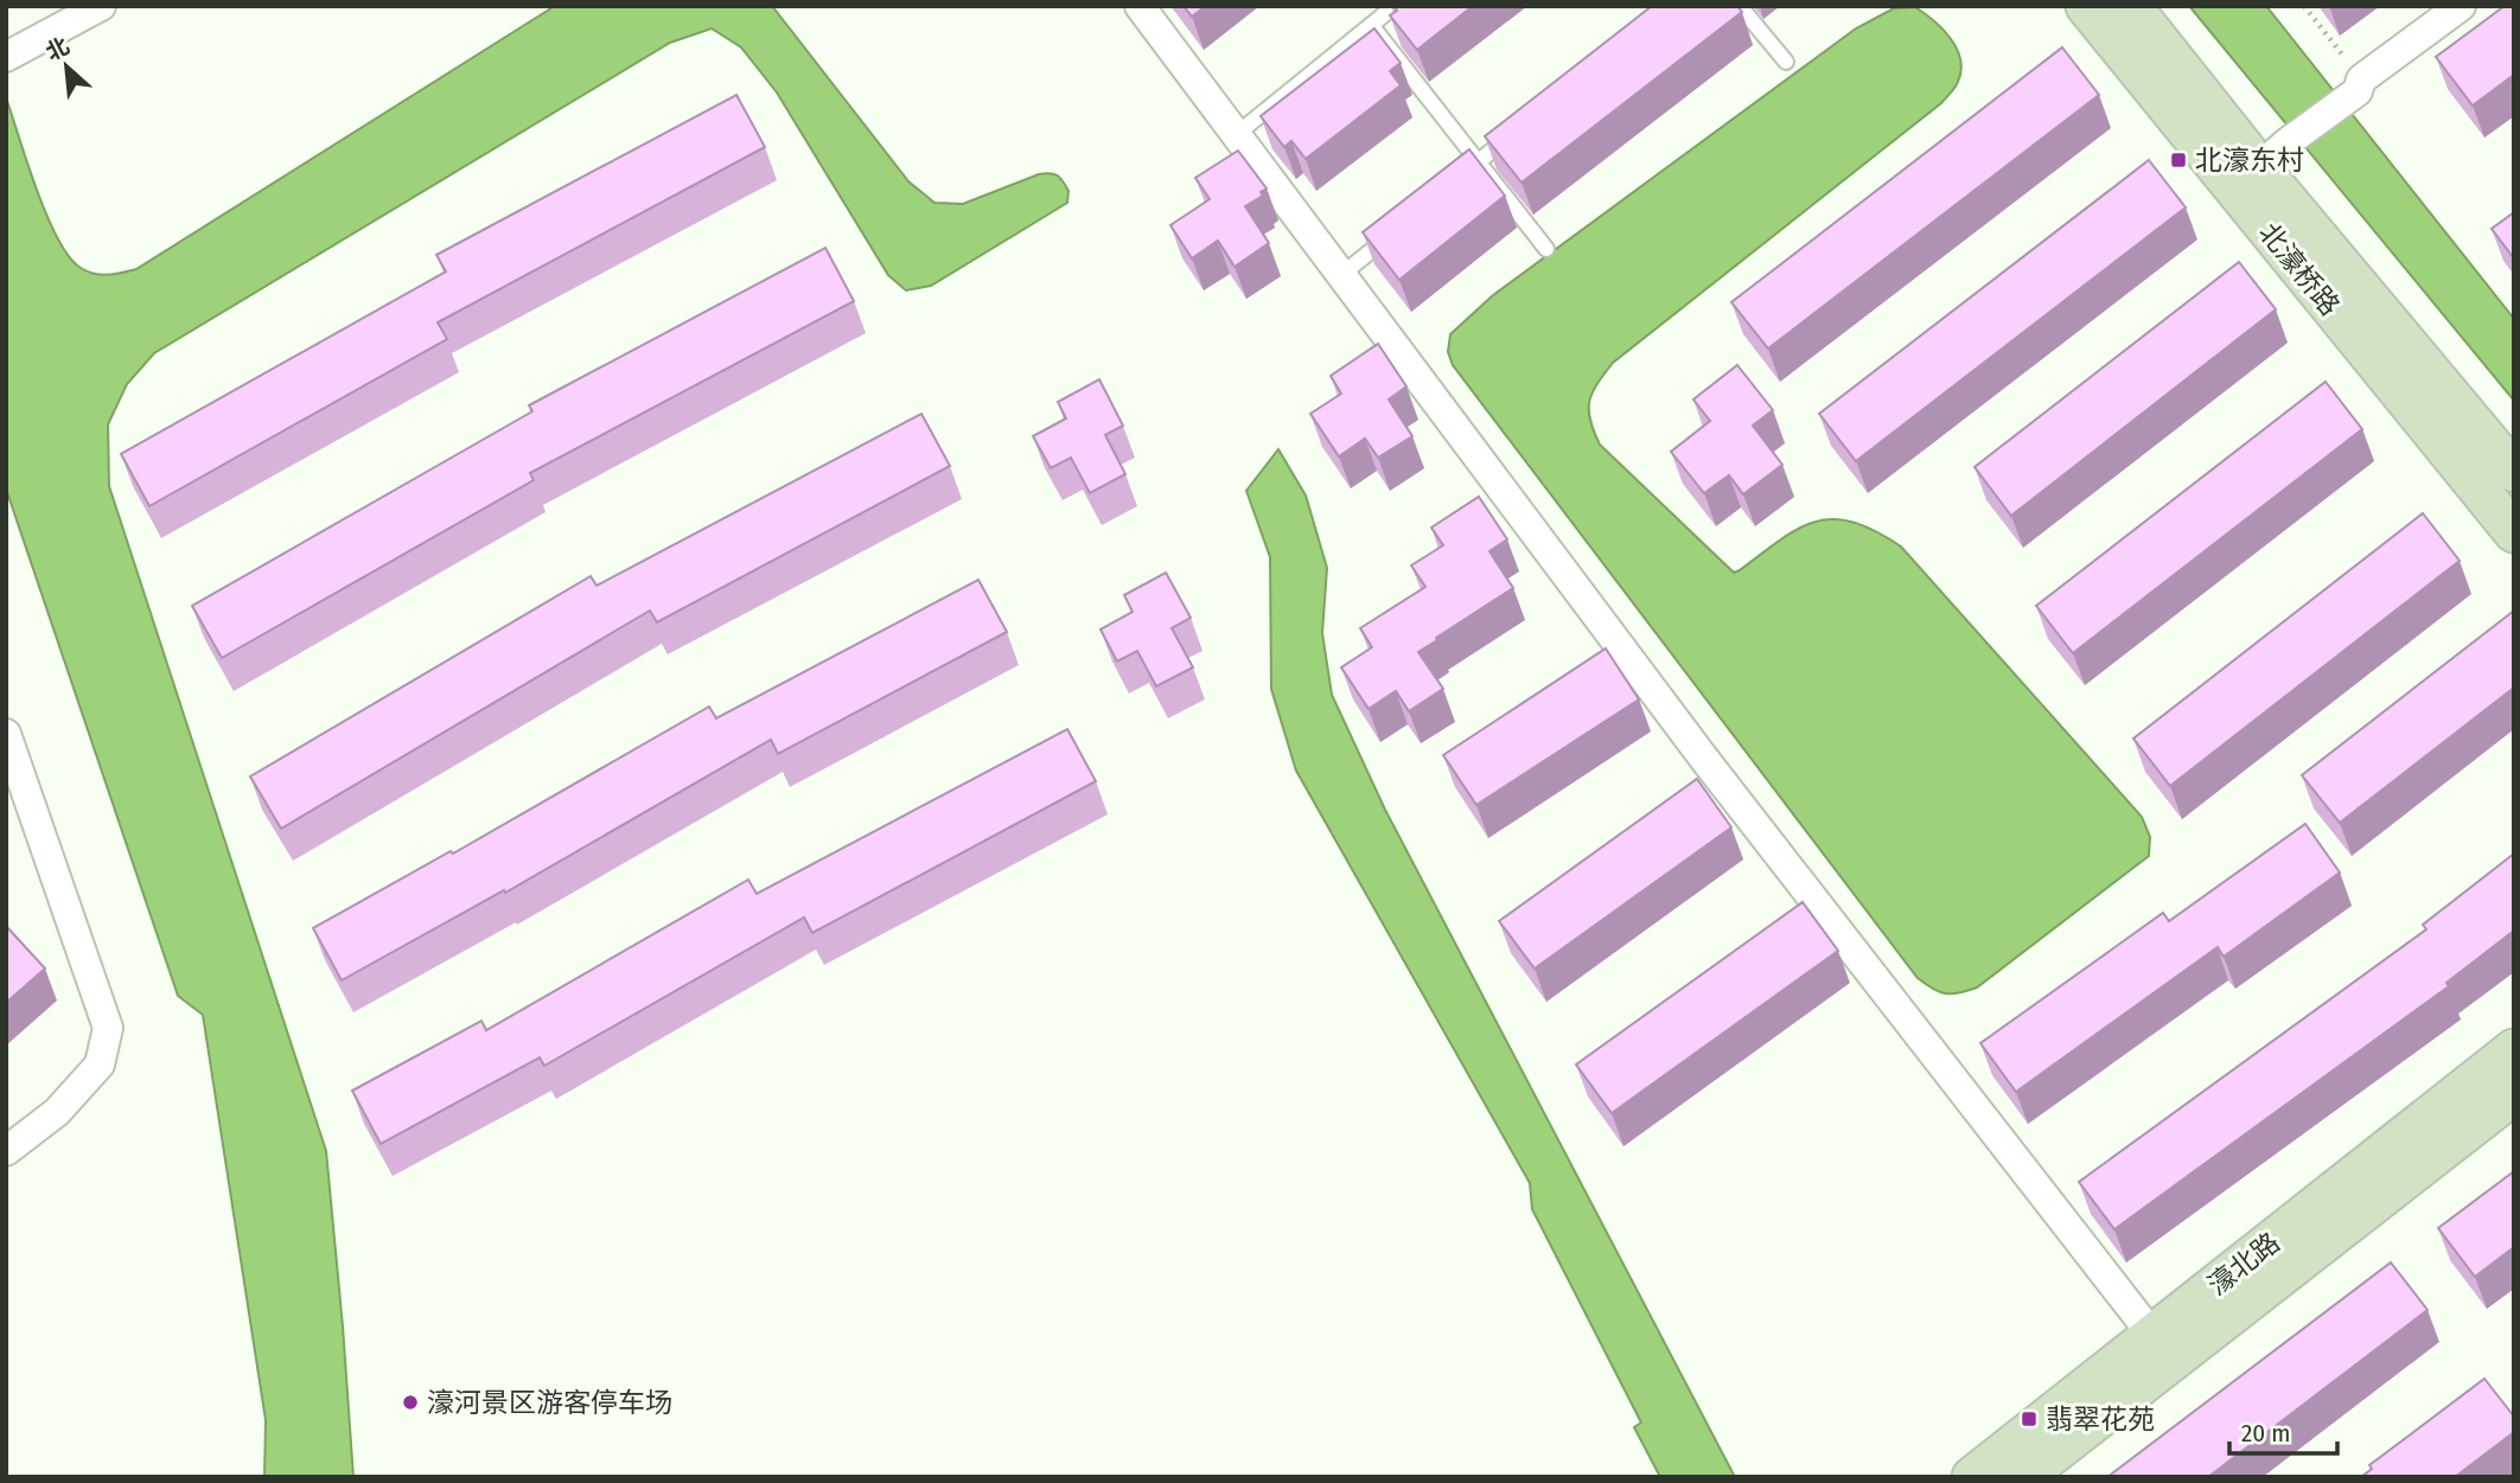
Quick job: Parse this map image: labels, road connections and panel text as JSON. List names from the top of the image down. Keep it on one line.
{"streets":{"street":["北濠桥路","濠北路"]},"places":{"transit":["北濠东村","翡翠花苑"],"other":["濠河景区游客停车场"]},"scale_bar":"20 m","north":"top left"}
